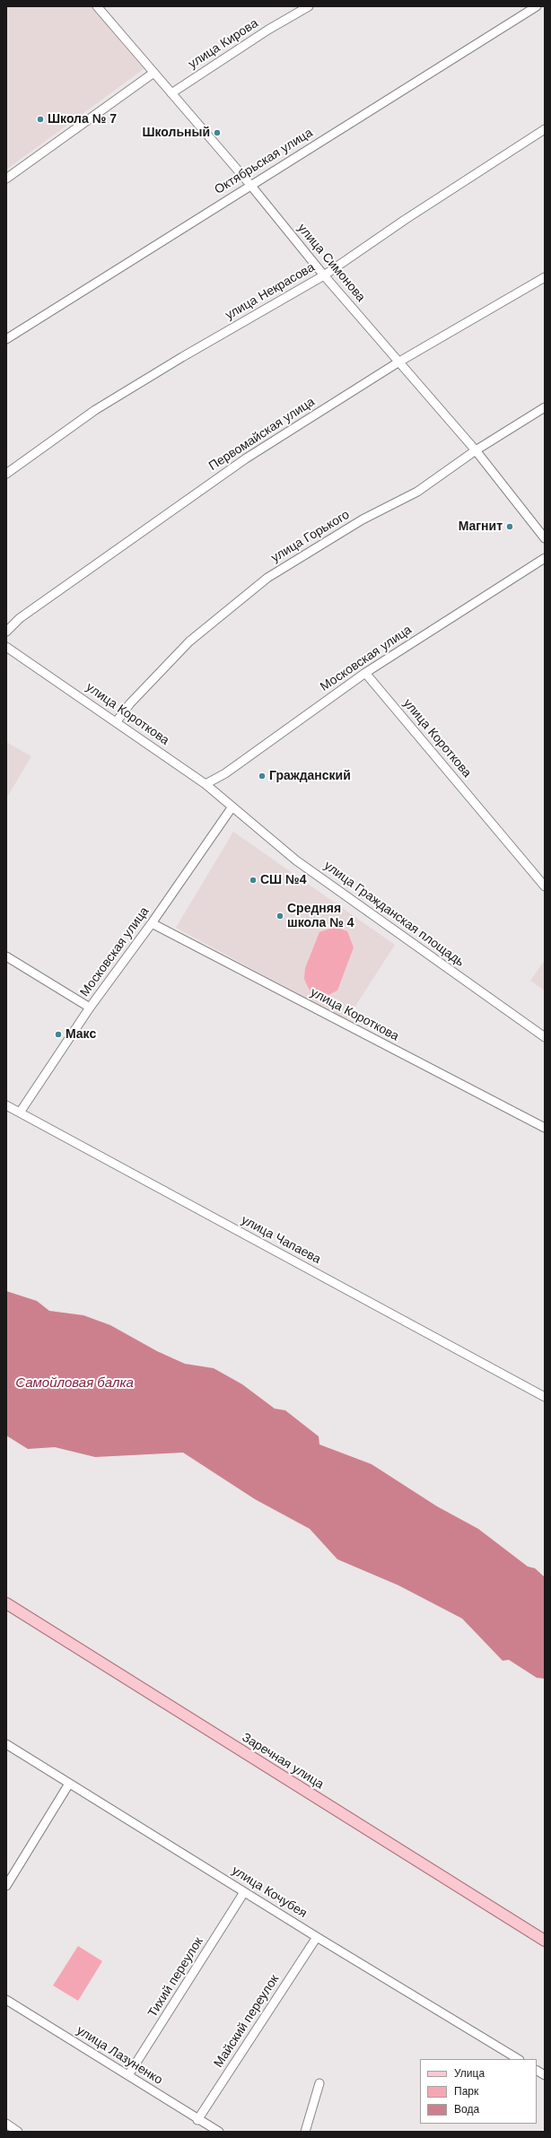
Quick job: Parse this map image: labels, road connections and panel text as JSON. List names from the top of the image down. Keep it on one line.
{"streets":{"main road":["Заречная улица"],"street":["улица Кирова","Октябрьская улица","улица Симонова","улица Некрасова","Первомайская улица","улица Горького","Московская улица","улица Короткова","улица Гражданская площадь","улица Чапаева","улица Кочубея","Тихий переулок","Майский переулок","улица Лазуненко"]},"crossings":[["улица Кирова","улица Симонова"],["Октябрьская улица","улица Симонова"],["улица Симонова","улица Некрасова"],["улица Симонова","Первомайская улица"],["улица Симонова","улица Горького"],["улица Горького","улица Короткова"],["Московская улица","улица Короткова"],["Московская улица","улица Гражданская площадь"],["Московская улица","улица Чапаева"],["улица Короткова","улица Гражданская площадь"],["улица Кочубея","Тихий переулок"],["улица Кочубея","Майский переулок"],["Тихий переулок","улица Лазуненко"],["Майский переулок","улица Лазуненко"]],"water":["Самойловая балка"],"places":["Школа № 7","Школьный","Магнит","Гражданский","СШ №4","Средняя школа № 4","Макс"],"legend":["Улица","Парк","Вода"]}
